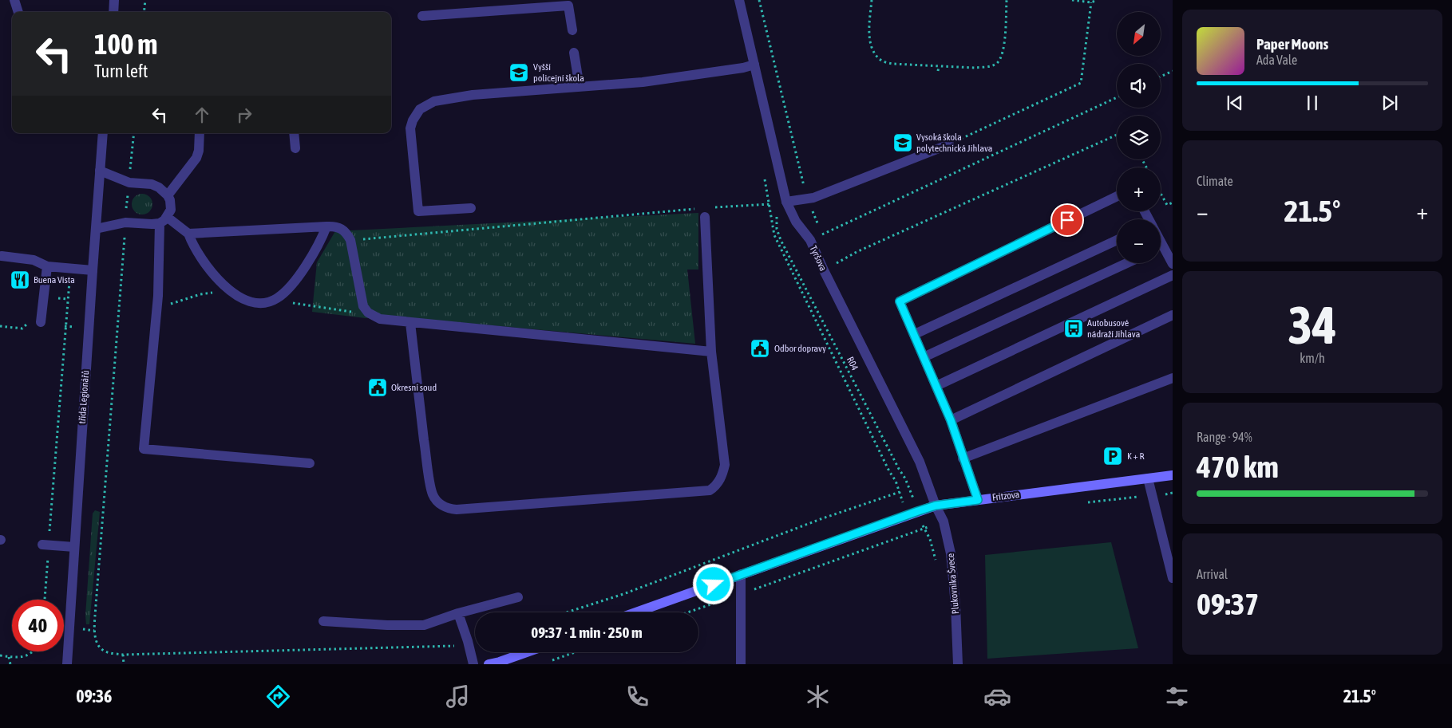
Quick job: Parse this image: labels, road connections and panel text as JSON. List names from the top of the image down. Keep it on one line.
{"streets":{"street":["Tyršova","třída Legionářů","Fritzova","Plukovníka Švece"],"path":["R04"]},"crossings":[["Tyršova","Fritzova"],["Tyršova","Plukovníka Švece"],["R04","Fritzova"],["Fritzova","Plukovníka Švece"]],"places":{"school or university":["Vyšší policejní škola","Vysoká škola polytechnická Jihlava"],"restaurant":["Buena Vista"],"bus stop":["Autobusové nádraží Jihlava"],"public building":["Odbor dopravy","Okresní soud"],"parking":["K + R"]},"north":"bottom left","page":{"map_buttons":["+","−"],"turn":["100 m","Turn left"],"song":["Paper Moons","Ada Vale"],"tile":["Climate",["34","km/h"],["Range · 94%","470 km"],["Arrival","09:37"]],"heat":["−","21.5°","+"],"limit":"40","trip":"09:37 · 1 min · 250 m","tabs":["09:36","21.5°"]}}
